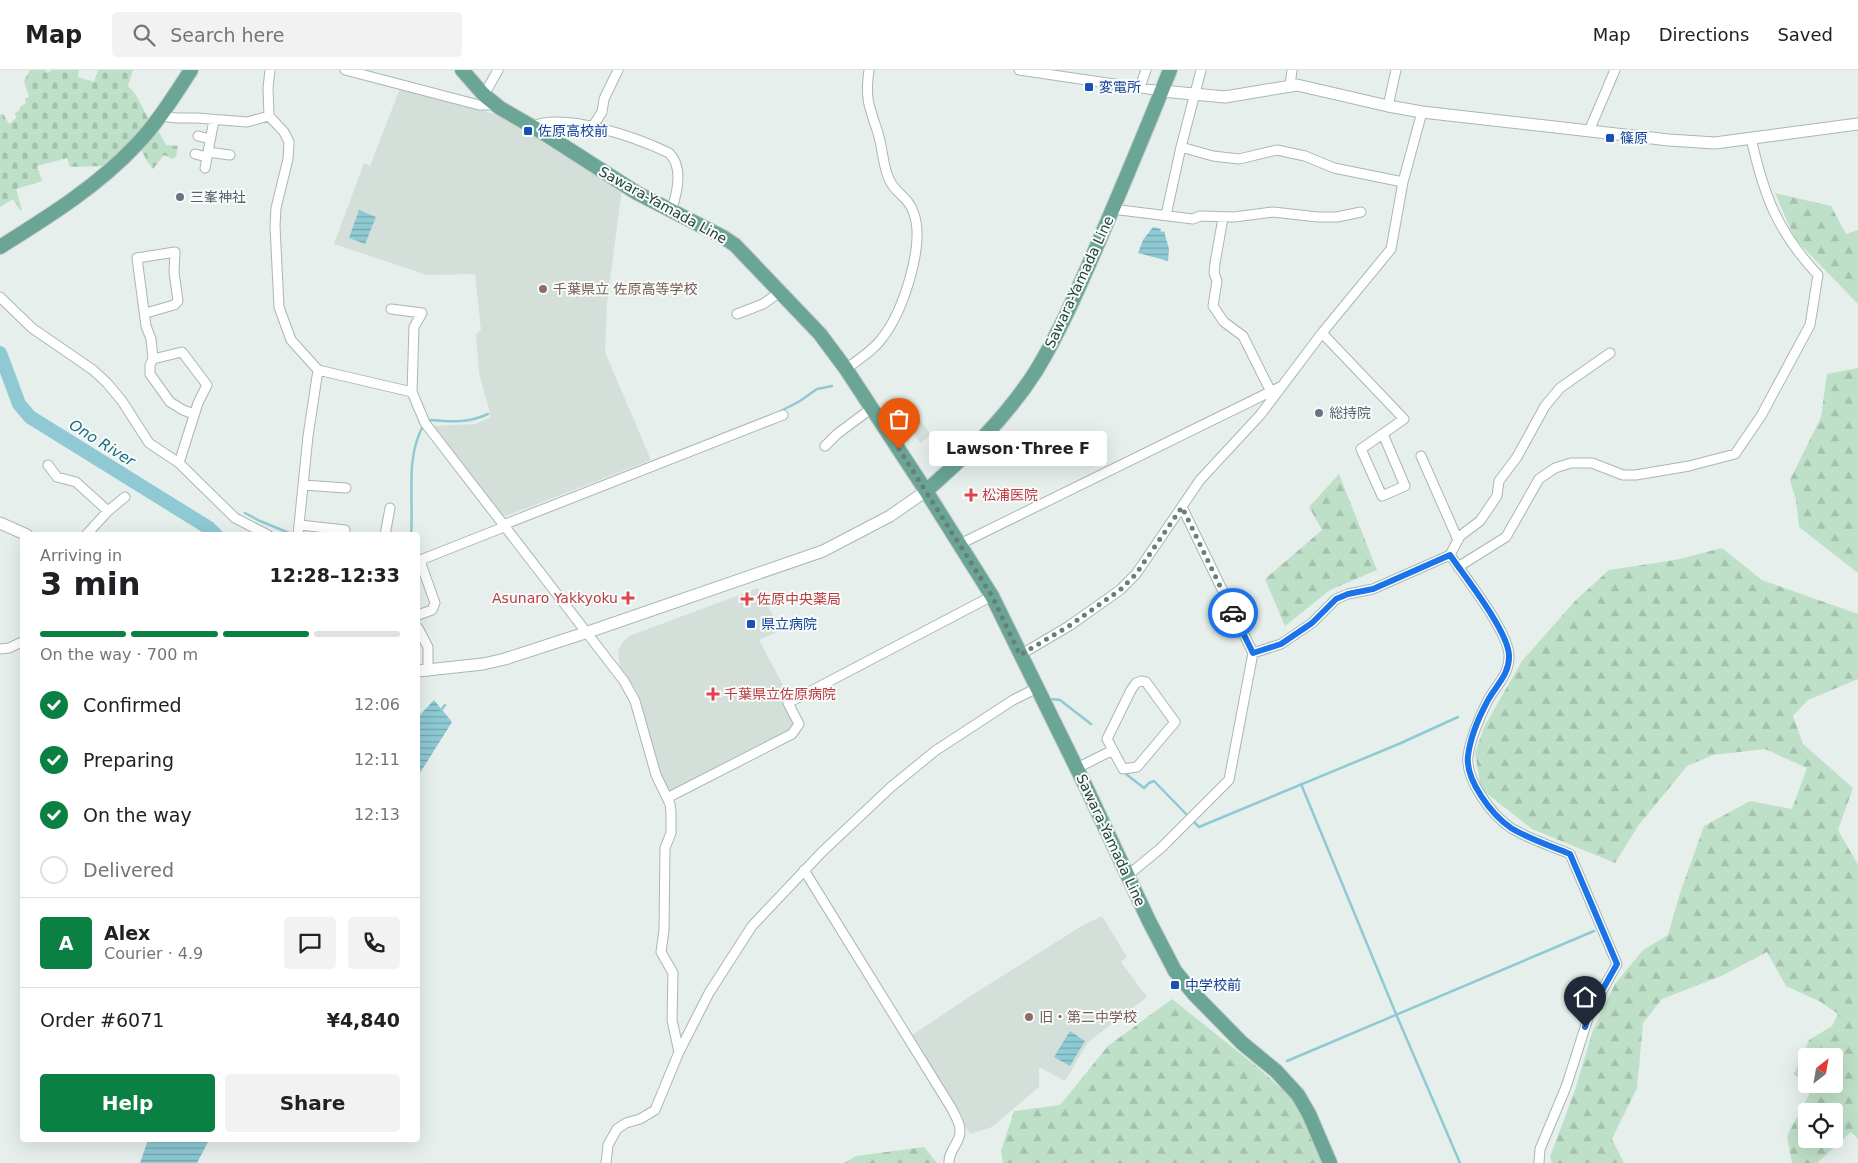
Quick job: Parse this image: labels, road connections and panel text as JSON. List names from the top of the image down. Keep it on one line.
{"streets":{"main road":["Sawara-Yamada Line"]},"water":["Ono River"],"places":{"transit":["変電所","佐原高校前","篠原","県立病院","中学校前"],"other":["三峯神社","千葉県立 佐原高等学校","総持院","Lawson･Three F","旧・第二中学校"],"health":["松浦医院","Asunaro Yakkyoku","佐原中央薬局","千葉県立佐原病院"]},"north":"top right","page":{"header":"Map","search":"Search here","nav":["Map","Directions","Saved"],"bubble":"Lawson･Three F","heading":["3 min","Arriving in","12:28–12:33"],"panel":["Alex","Courier · 4.9","Order #6071","¥4,840"],"bar":"On the way · 700 m","list":[["Confirmed","12:06"],["Preparing","12:11"],["On the way","12:13"],"Delivered"],"round":"A","buttons":["Help","Share"]}}
